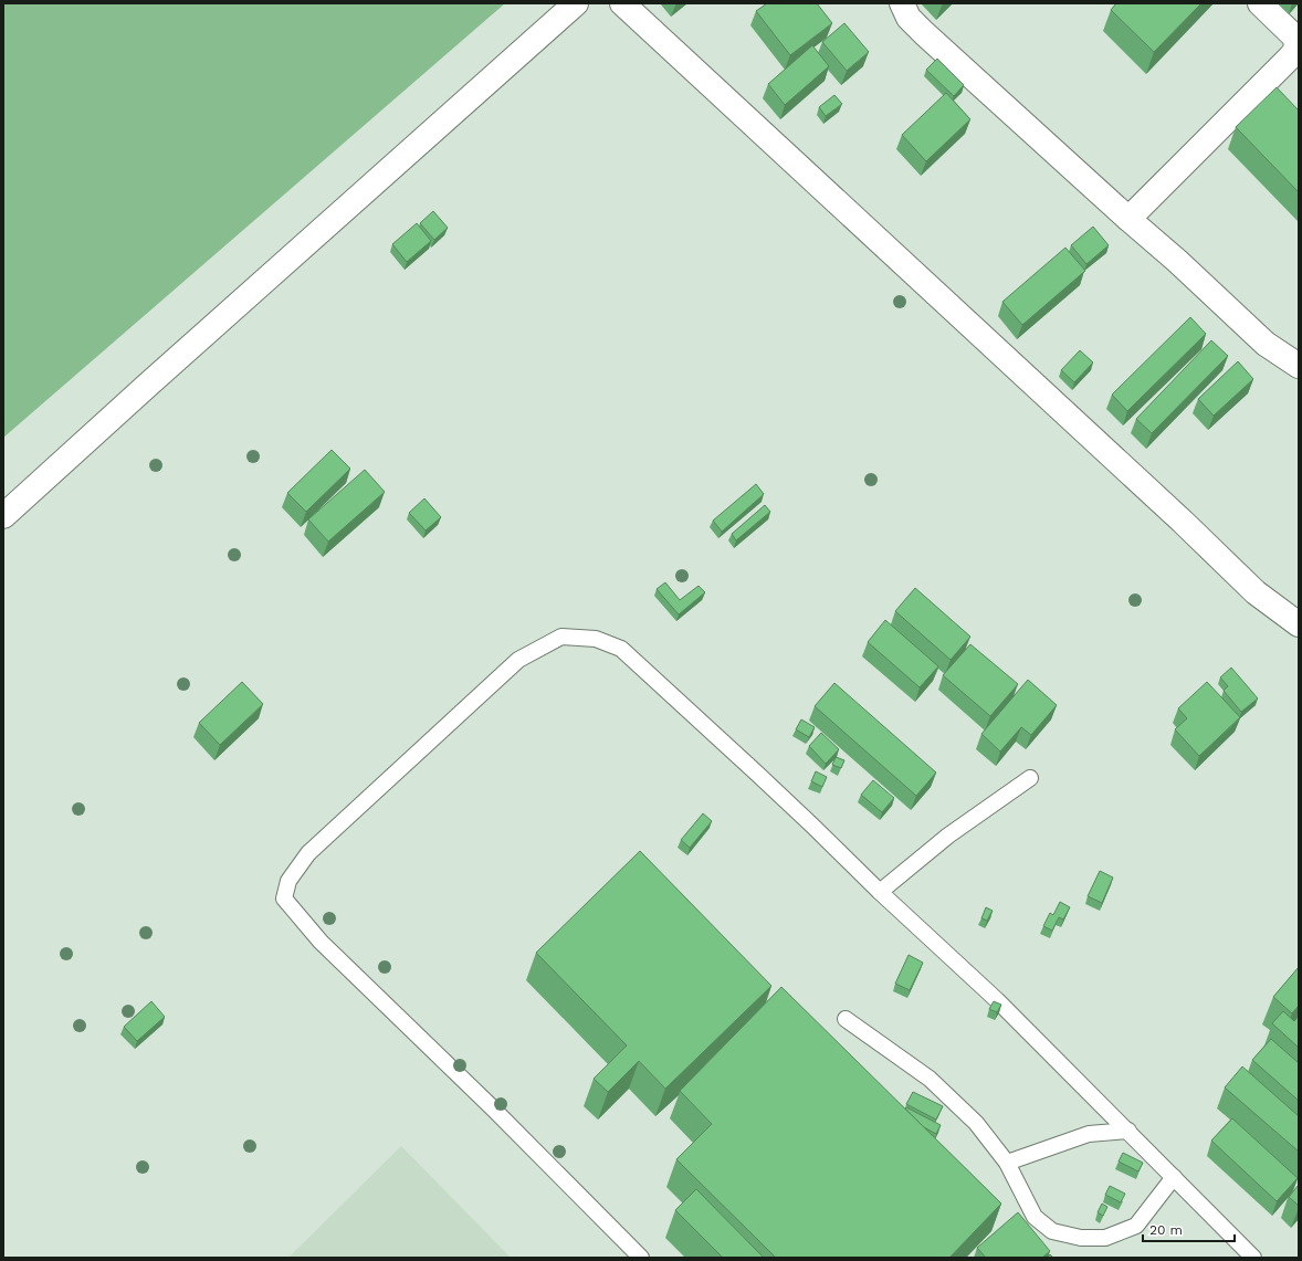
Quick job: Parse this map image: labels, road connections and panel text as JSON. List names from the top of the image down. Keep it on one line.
{"scale_bar":"20 m"}
